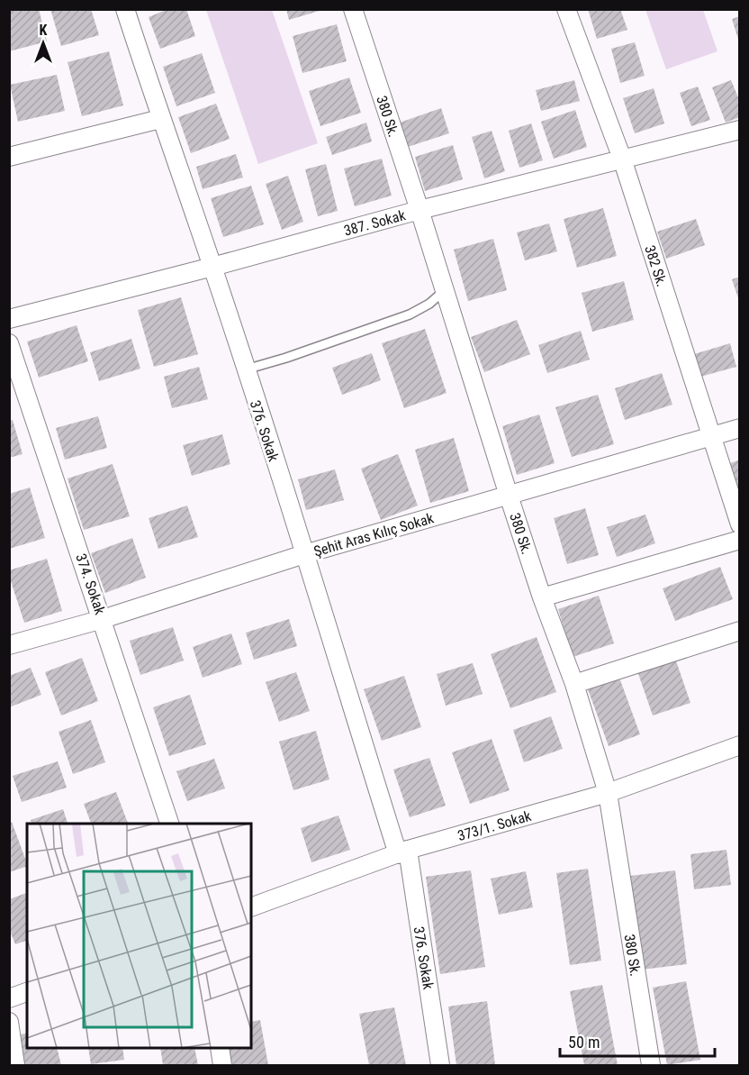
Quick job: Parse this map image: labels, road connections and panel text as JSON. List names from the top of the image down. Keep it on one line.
{"streets":{"street":["380 Sk.","387. Sokak","382 Sk.","376. Sokak","Şehit Aras Kılıç Sokak","374. Sokak","373/1. Sokak"]},"crossings":[["380 Sk.","387. Sokak"],["380 Sk.","Şehit Aras Kılıç Sokak"],["380 Sk.","373/1. Sokak"],["387. Sokak","382 Sk."],["387. Sokak","376. Sokak"],["382 Sk.","Şehit Aras Kılıç Sokak"],["376. Sokak","Şehit Aras Kılıç Sokak"],["376. Sokak","373/1. Sokak"],["Şehit Aras Kılıç Sokak","374. Sokak"]],"scale_bar":"50 m","north":"top"}
